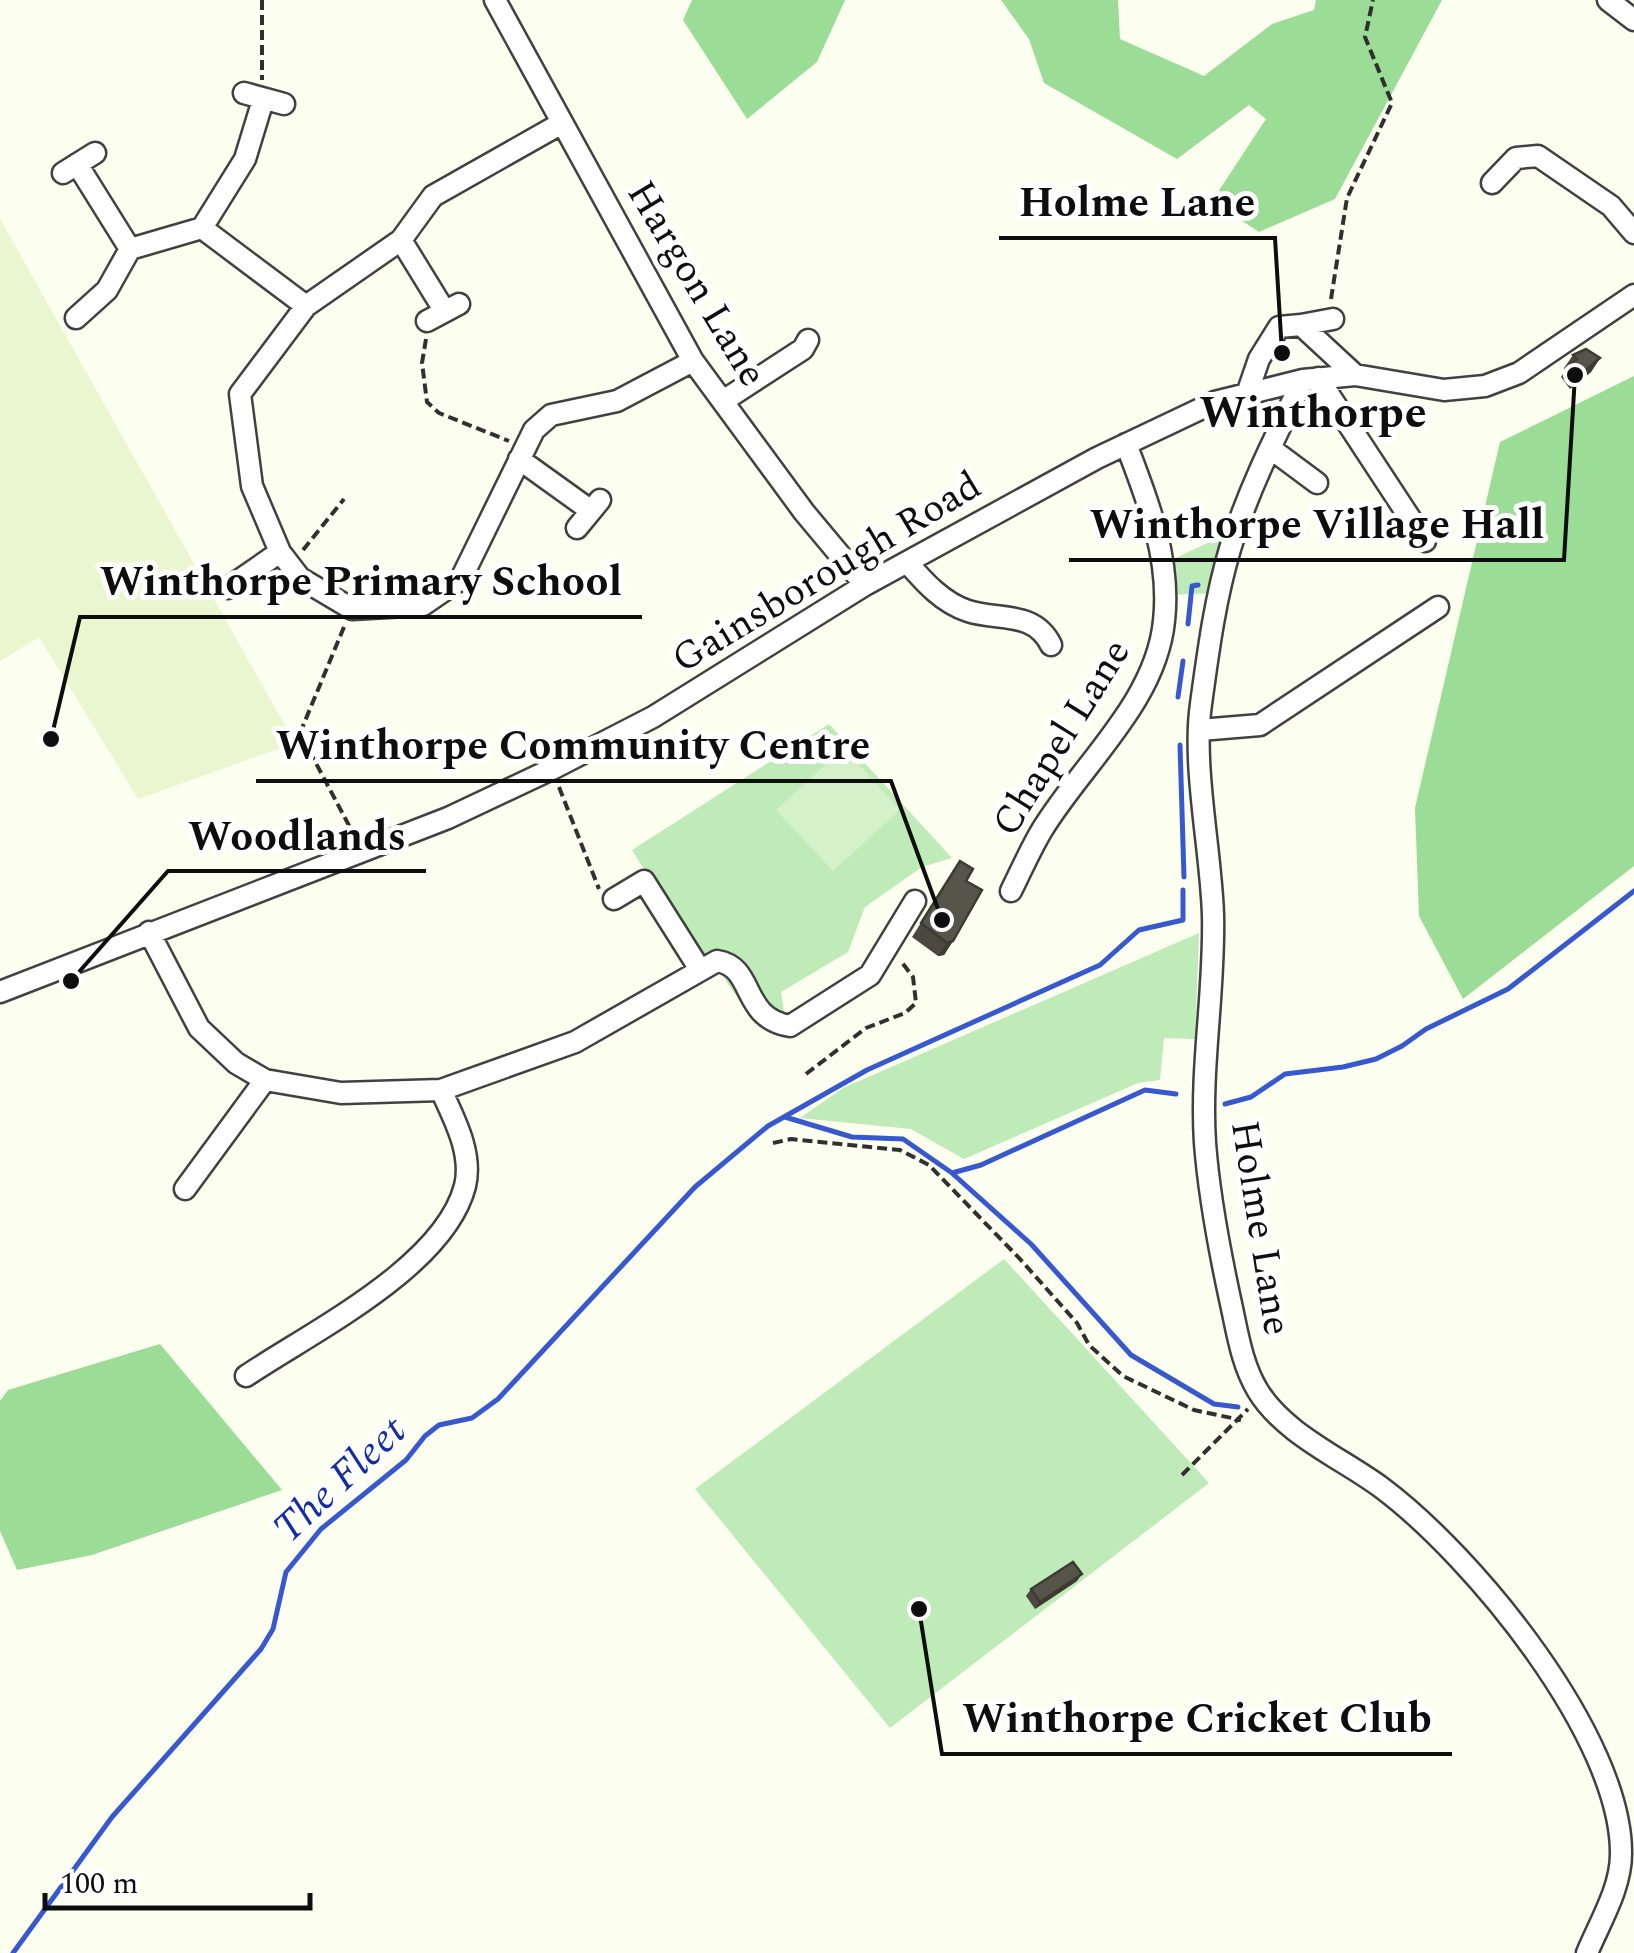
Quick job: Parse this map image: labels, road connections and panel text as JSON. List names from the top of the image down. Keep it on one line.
{"streets":{"street":["Hargon Lane","Gainsborough Road","Chapel Lane","Holme Lane"]},"crossings":[["Hargon Lane","Gainsborough Road"],["Gainsborough Road","Chapel Lane"],["Gainsborough Road","Holme Lane"]],"districts":["Winthorpe"],"water":["The Fleet"],"places":["Holme Lane","Winthorpe Village Hall","Winthorpe Primary School","Winthorpe Community Centre","Woodlands","Winthorpe Cricket Club"],"scale_bar":"100 m"}
